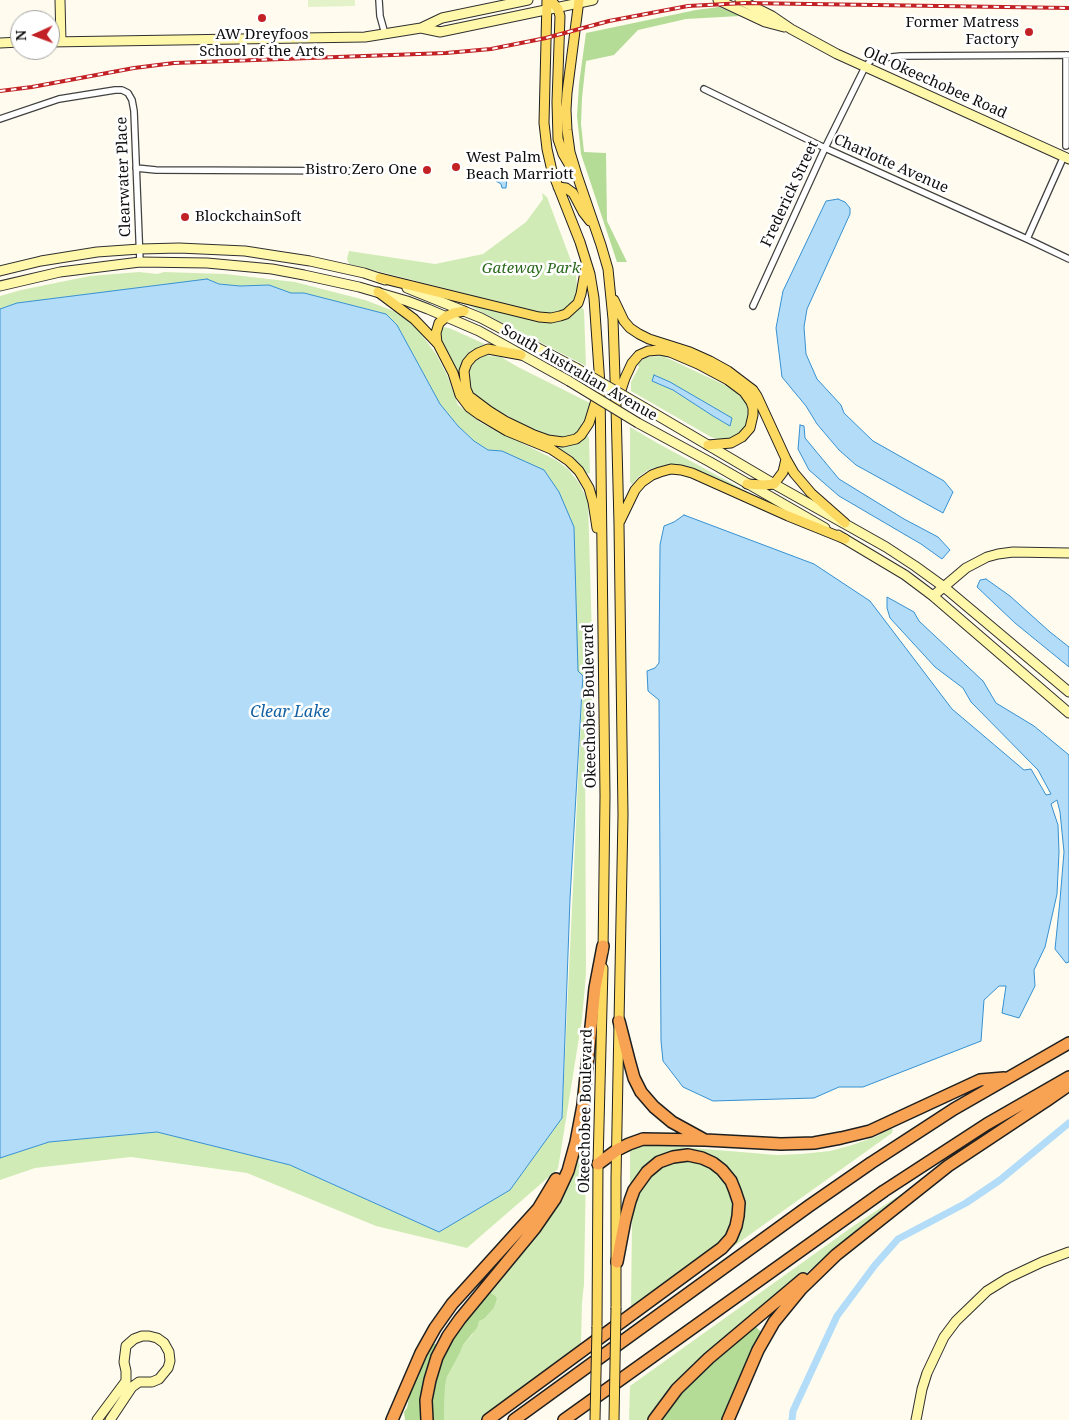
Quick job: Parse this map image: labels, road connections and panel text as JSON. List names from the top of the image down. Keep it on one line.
{"streets":{"main road":["Old Okeechobee Road","South Australian Avenue","Okeechobee Boulevard"],"street":["Charlotte Avenue","Clearwater Place","Frederick Street"]},"crossings":[["Old Okeechobee Road","Frederick Street"],["Charlotte Avenue","Frederick Street"],["Clearwater Place","South Australian Avenue"]],"water":["Clear Lake"],"parks":["Gateway Park"],"places":["AW Dreyfoos School of the Arts","Former Matress Factory","West Palm Beach Marriott","Bistro Zero One","BlockchainSoft"],"north":"left"}
